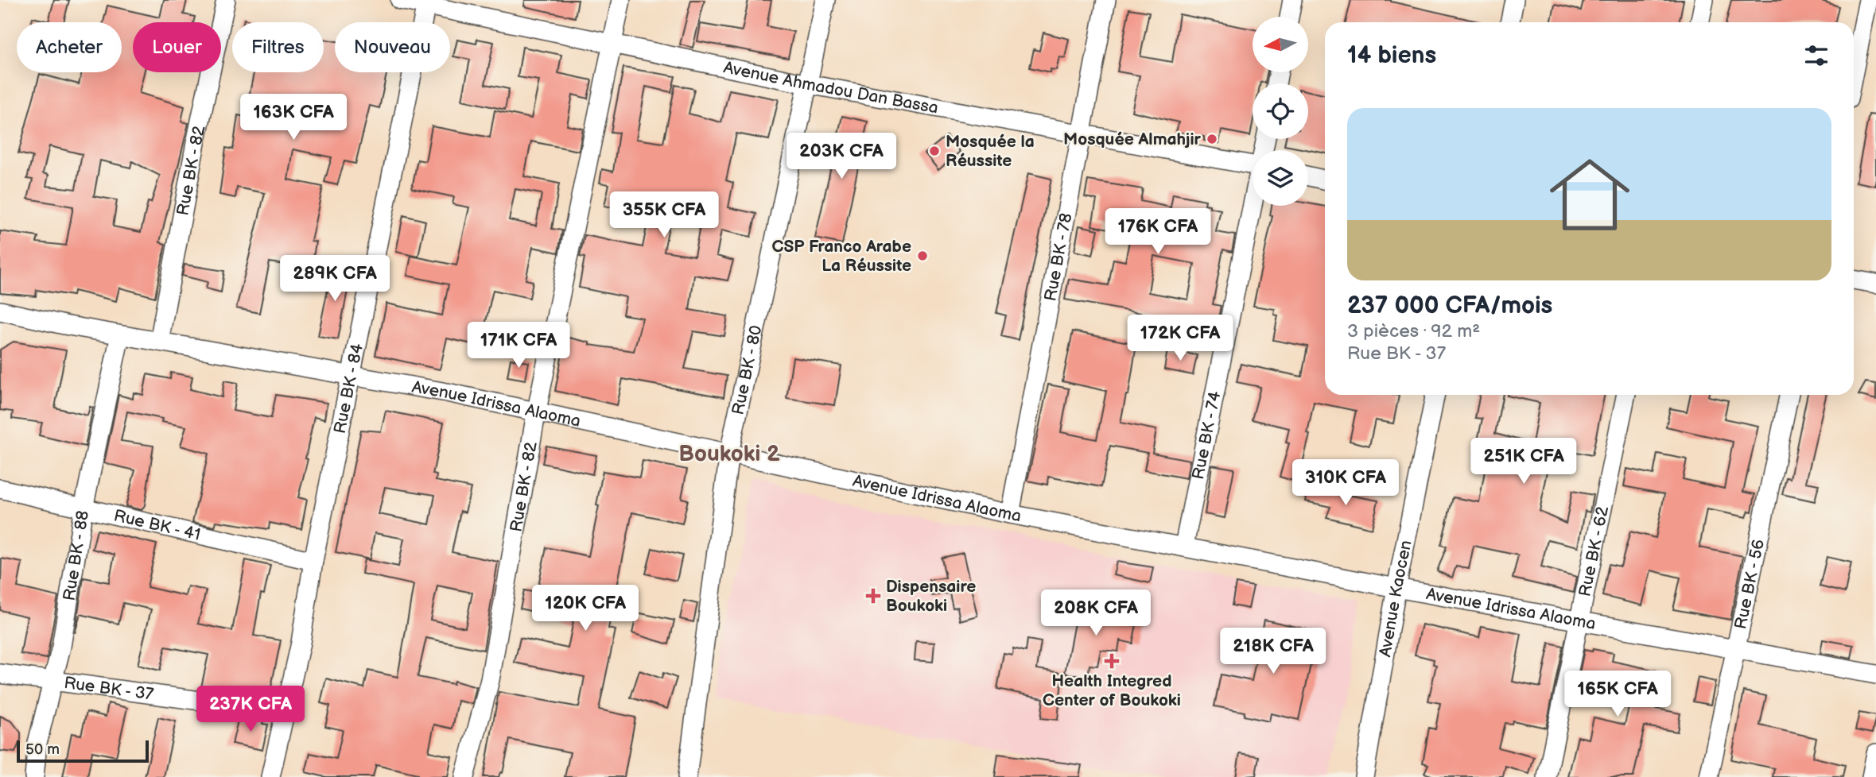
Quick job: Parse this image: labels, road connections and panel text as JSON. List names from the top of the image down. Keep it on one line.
{"streets":{"street":["Avenue Ahmadou Dan Bassa","Rue BK - 82","Rue BK - 78","Rue BK - 80","Rue BK - 84","Avenue Idrissa Alaoma","Rue BK - 74","Rue BK - 41","Rue BK - 62","Rue BK - 88","Rue BK - 56","Avenue Kaocen","Rue BK - 37"]},"crossings":[["Avenue Ahmadou Dan Bassa","Rue BK - 82"],["Avenue Ahmadou Dan Bassa","Rue BK - 78"],["Avenue Ahmadou Dan Bassa","Rue BK - 80"],["Avenue Ahmadou Dan Bassa","Rue BK - 84"],["Rue BK - 82","Avenue Idrissa Alaoma"],["Rue BK - 78","Avenue Idrissa Alaoma"],["Rue BK - 80","Avenue Idrissa Alaoma"],["Rue BK - 84","Avenue Idrissa Alaoma"],["Rue BK - 84","Rue BK - 41"],["Rue BK - 84","Rue BK - 37"],["Avenue Idrissa Alaoma","Rue BK - 74"],["Avenue Idrissa Alaoma","Rue BK - 62"],["Avenue Idrissa Alaoma","Rue BK - 88"],["Avenue Idrissa Alaoma","Rue BK - 56"],["Avenue Idrissa Alaoma","Avenue Kaocen"],["Rue BK - 41","Rue BK - 88"],["Rue BK - 88","Rue BK - 37"]],"districts":["Boukoki 2"],"places":{"other":["Mosquée Almahjir","Mosquée la Réussite","CSP Franco Arabe La Réussite"],"health":["Dispensaire Boukoki","Health Integred Center of Boukoki"]},"scale_bar":"50 m","north":"left","page":{"chip":["Acheter","Louer","Filtres","Nouveau"],"heading":"14 biens","list":[{"name":"237 000 CFA/mois","note":"3 pièces · 92 m² · Rue BK - 37"}],"price":["163K CFA","203K CFA","355K CFA","176K CFA","289K CFA","172K CFA","171K CFA","251K CFA","310K CFA","120K CFA","208K CFA","218K CFA","165K CFA","237K CFA"],"scale":"50 m"}}
